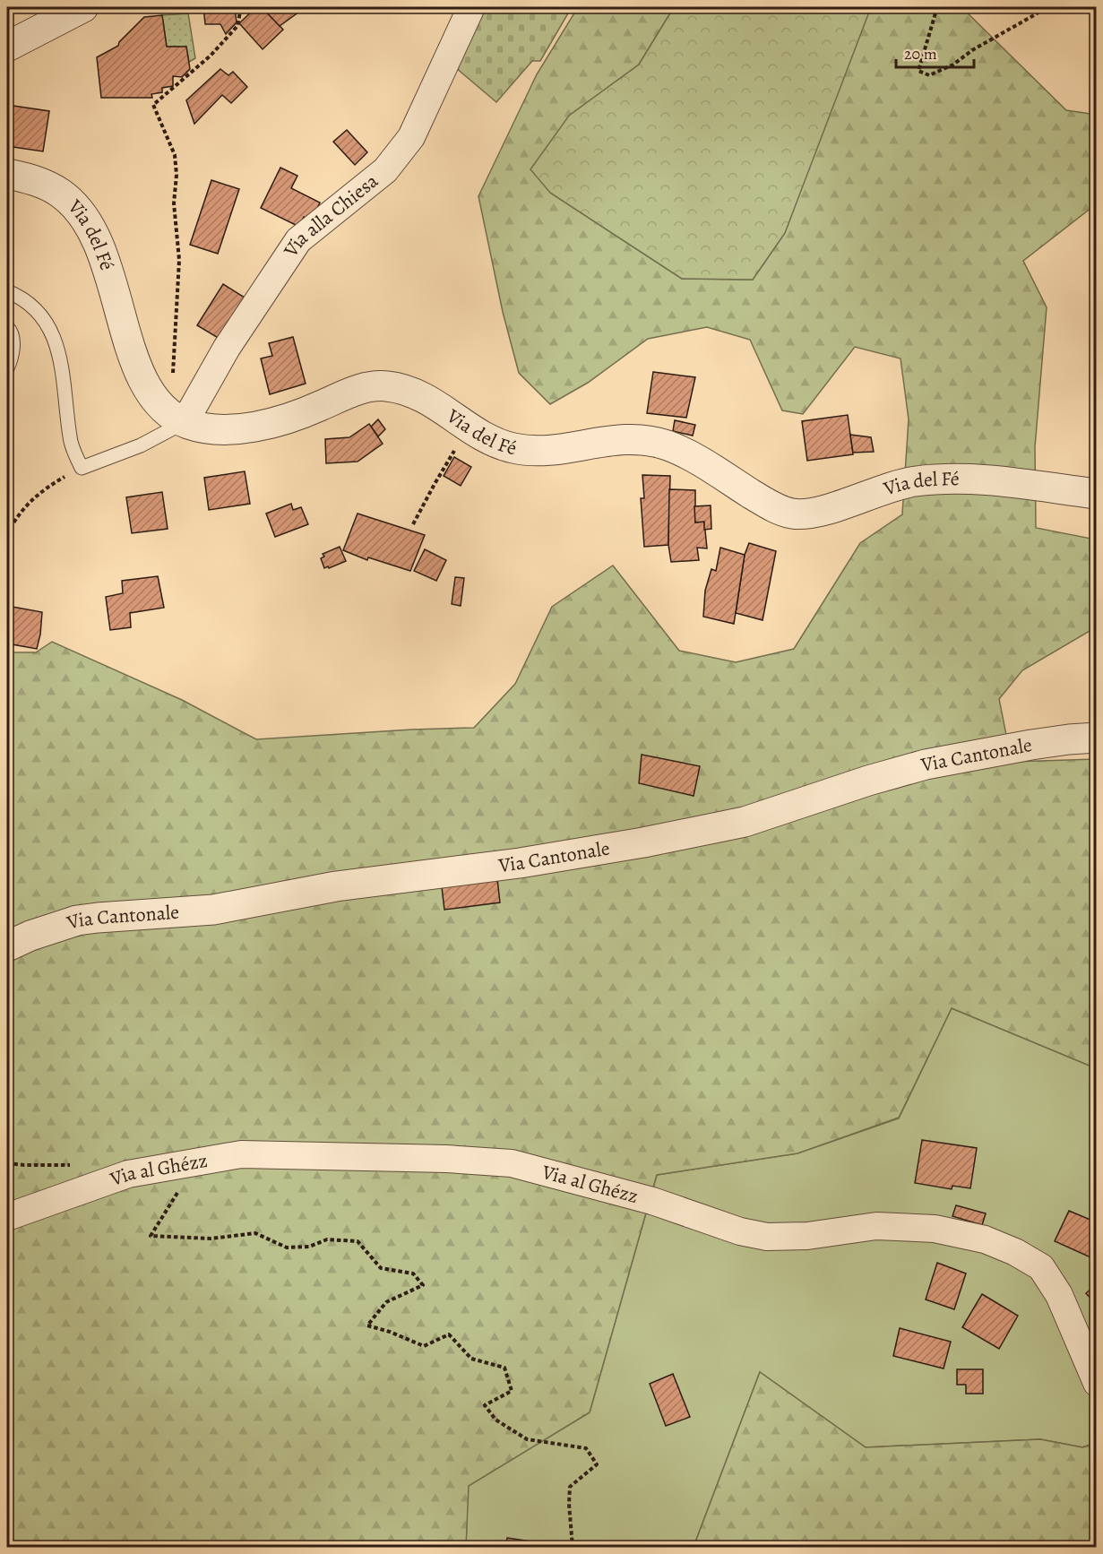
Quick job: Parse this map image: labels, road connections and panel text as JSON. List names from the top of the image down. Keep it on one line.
{"streets":{"street":["Via alla Chiesa","Via del Fé","Via Cantonale","Via al Ghézz"]},"crossings":[["Via alla Chiesa","Via del Fé"]],"scale_bar":"20 m"}
